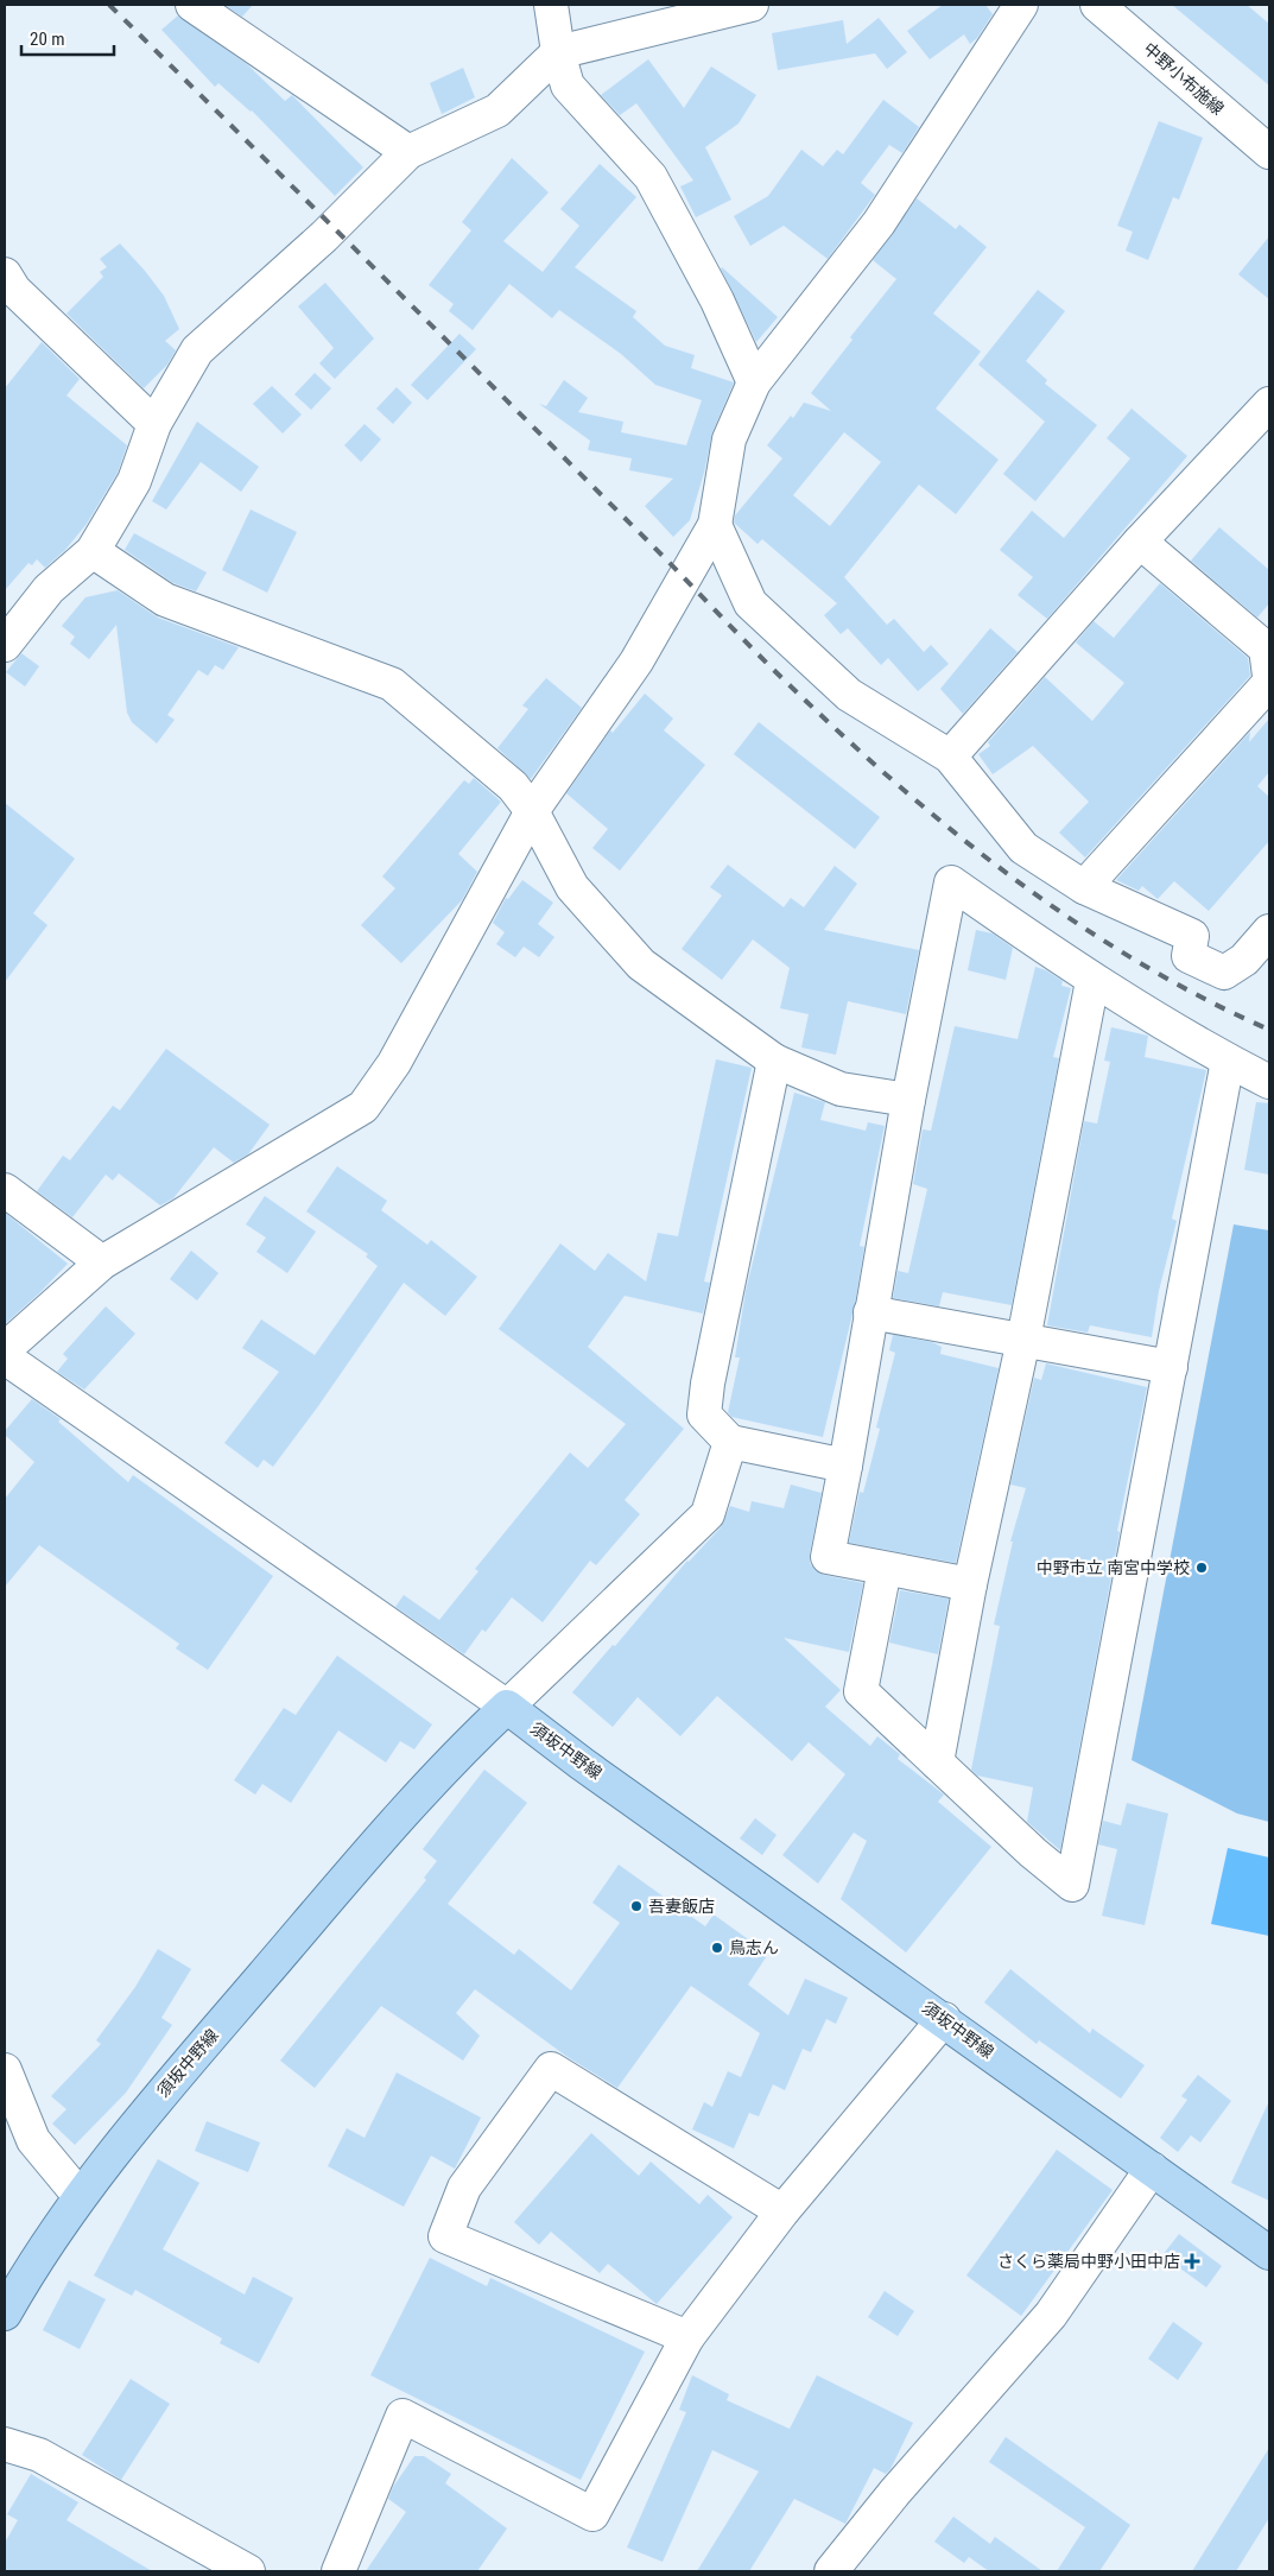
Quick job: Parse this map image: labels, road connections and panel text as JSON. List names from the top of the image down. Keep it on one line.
{"streets":{"main road":["須坂中野線"],"street":["中野小布施線"]},"places":{"other":["中野市立 南宮中学校","吾妻飯店","鳥志ん"],"health":["さくら薬局中野小田中店"]},"scale_bar":"20 m"}
